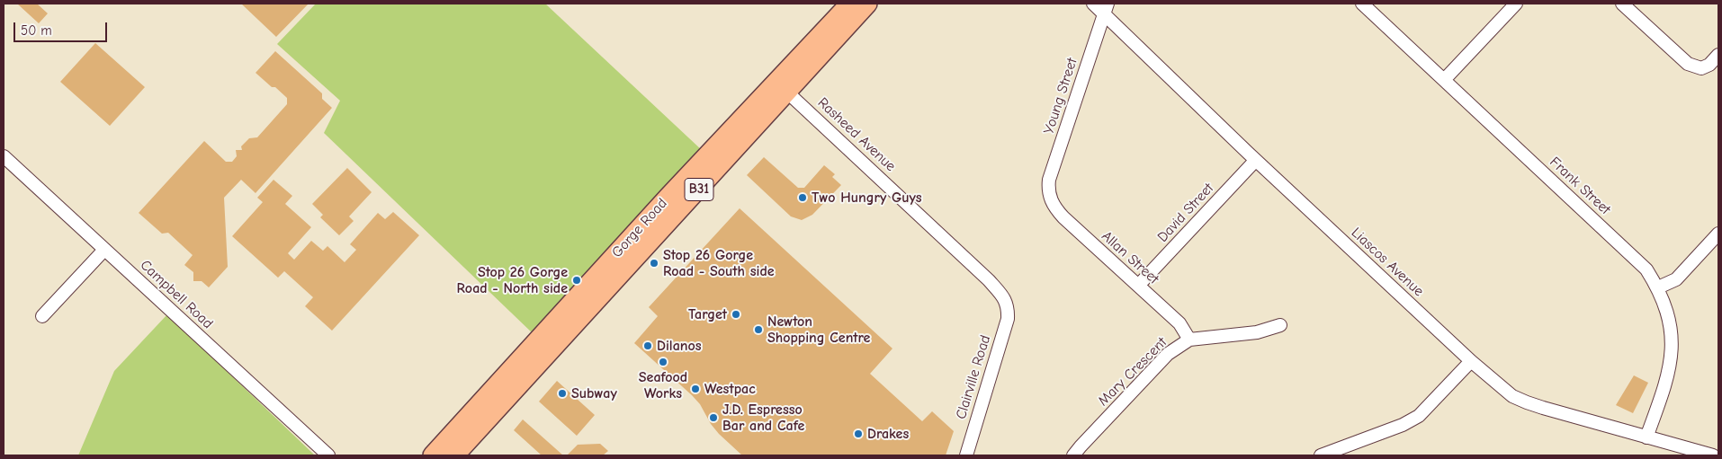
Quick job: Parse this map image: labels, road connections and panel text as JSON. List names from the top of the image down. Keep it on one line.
{"streets":{"main road":["B31","Gorge Road"],"street":["Young Street","Rasheed Avenue","Frank Street","David Street","Allan Street","Liascos Avenue","Campbell Road","Mary Crescent","Clairville Road"]},"crossings":[["Young Street","Allan Street"],["Young Street","Liascos Avenue"],["Rasheed Avenue","Gorge Road"],["Rasheed Avenue","Clairville Road"],["Frank Street","Liascos Avenue"],["David Street","Allan Street"],["David Street","Liascos Avenue"],["Allan Street","Mary Crescent"]],"places":["Two Hungry Guys","Stop 26 Gorge Road - South side","Stop 26 Gorge Road - North side","Target","Newton Shopping Centre","Dilanos","Seafood Works","Westpac","Subway","J.D. Espresso Bar and Cafe","Drakes"],"scale_bar":"50 m"}
